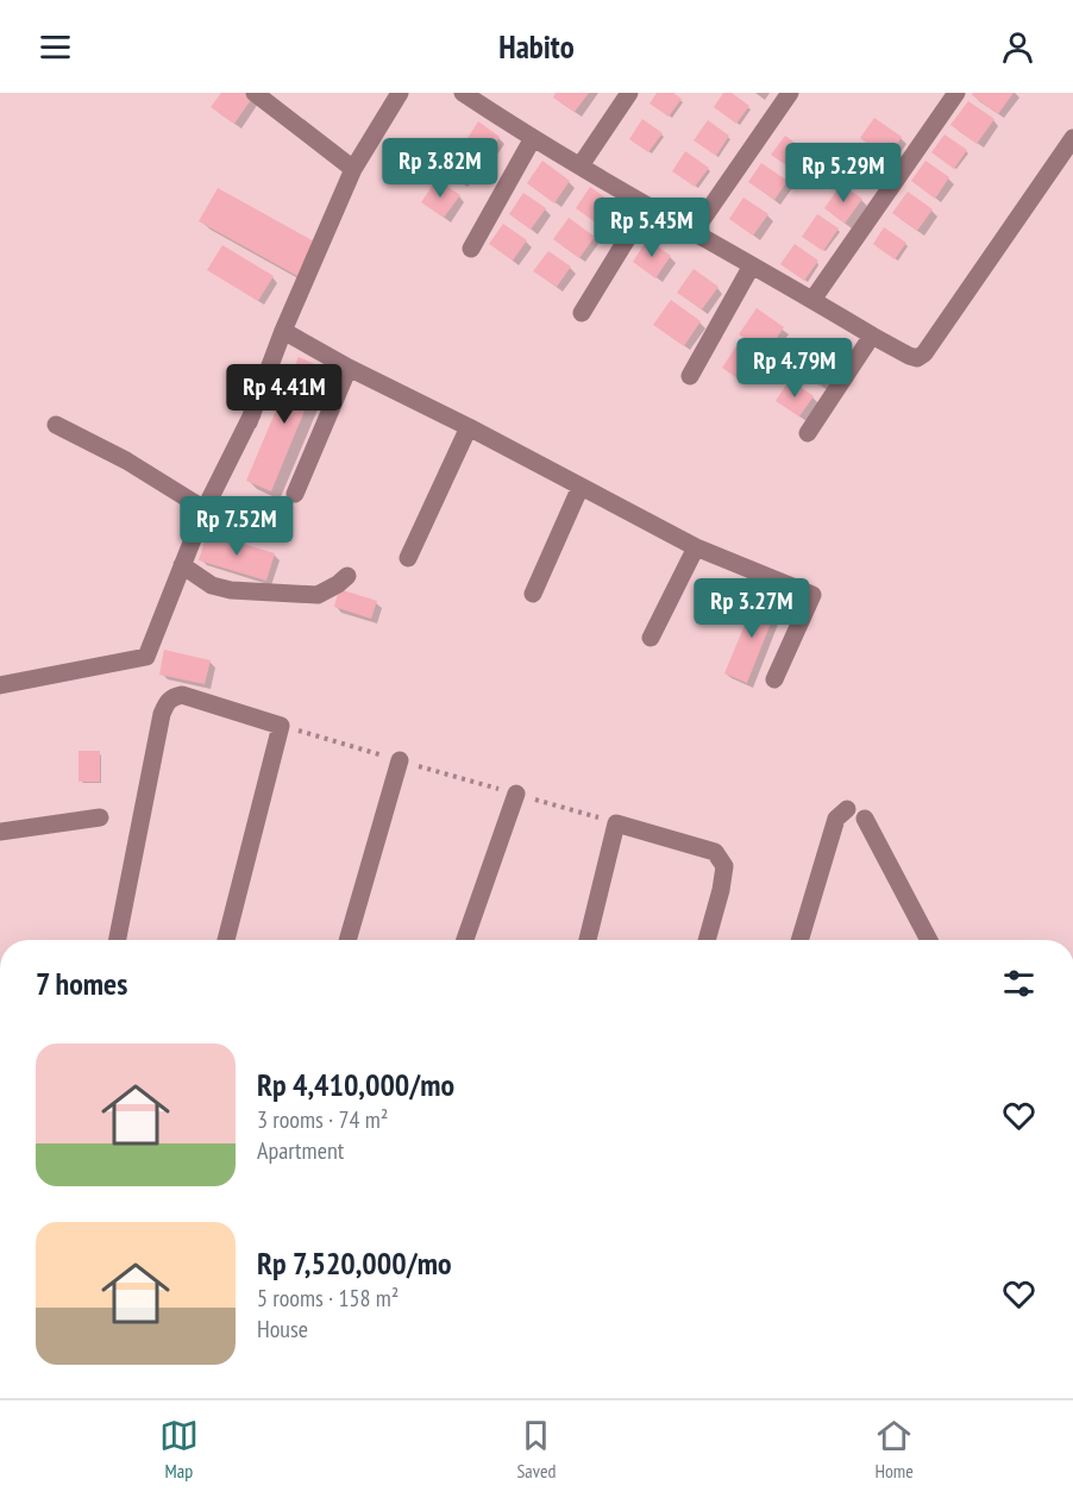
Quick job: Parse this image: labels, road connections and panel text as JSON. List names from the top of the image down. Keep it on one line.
{"page":{"header":"Habito","price":["Rp 3.82M","Rp 5.29M","Rp 5.45M","Rp 4.79M","Rp 4.41M","Rp 7.52M","Rp 3.27M"],"heading":"7 homes","list":[{"name":"Rp 4,410,000/mo","note":"3 rooms · 74 m² · Apartment"},{"name":"Rp 7,520,000/mo","note":"5 rooms · 158 m² · House"}],"tabs":["Map","Saved","Home"]}}
